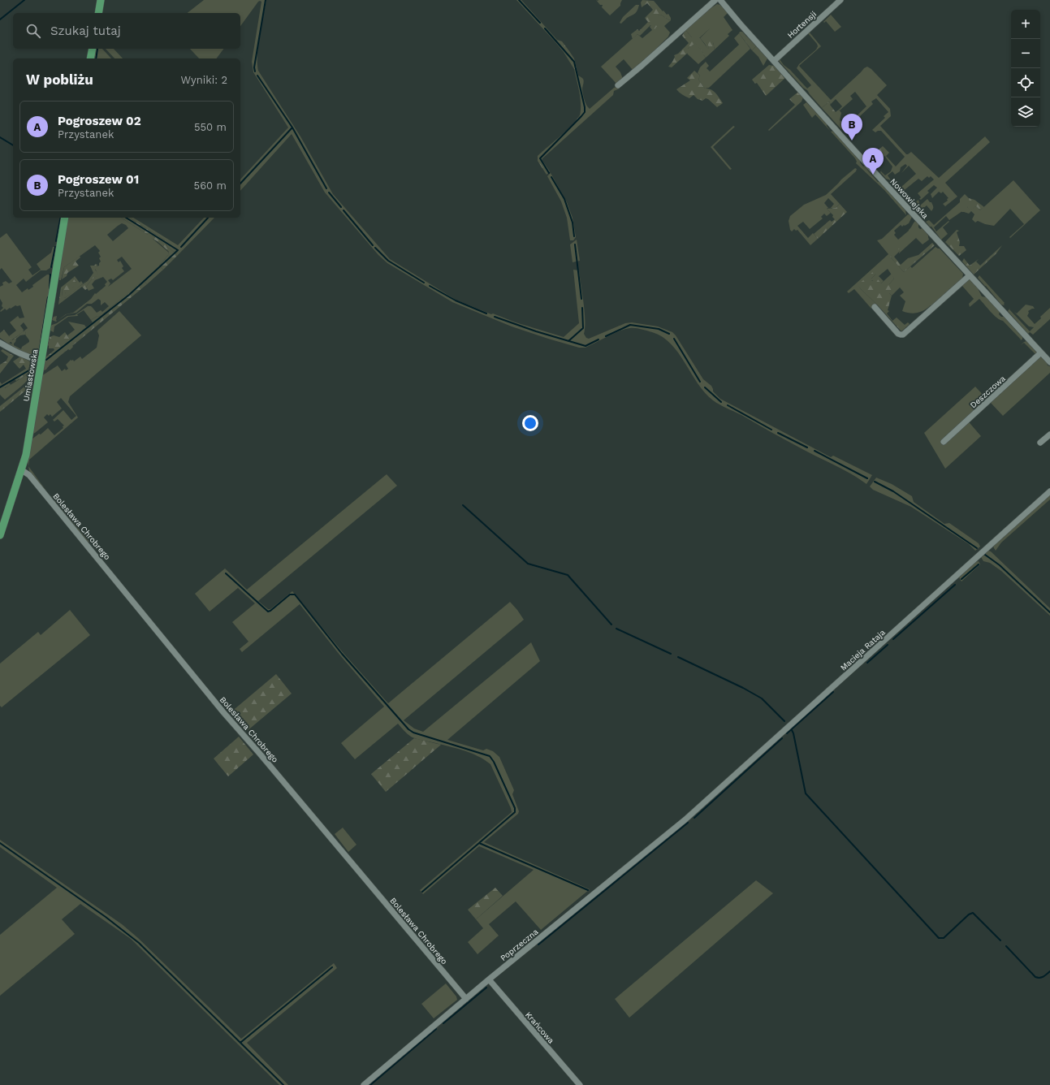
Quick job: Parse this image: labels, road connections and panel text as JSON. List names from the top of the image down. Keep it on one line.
{"streets":{"main road":["Umiastowska"],"street":["Hortensji","Nowowiejska","Deszczowa","Bolesława Chrobrego","Macieja Rataja","Poprzeczna","Krańcowa"]},"crossings":[["Hortensji","Nowowiejska"],["Nowowiejska","Deszczowa"],["Umiastowska","Bolesława Chrobrego"],["Bolesława Chrobrego","Poprzeczna"],["Macieja Rataja","Poprzeczna"],["Poprzeczna","Krańcowa"]],"page":{"map_buttons":["+","−"],"search":"Szukaj tutaj","heading":["W pobliżu","Wyniki: 2"],"list":[{"mark":"A","name":"Pogroszew 02","note":"Przystanek","value":"550 m"},{"mark":"B","name":"Pogroszew 01","note":"Przystanek","value":"560 m"}],"pins":["B","A"]}}
